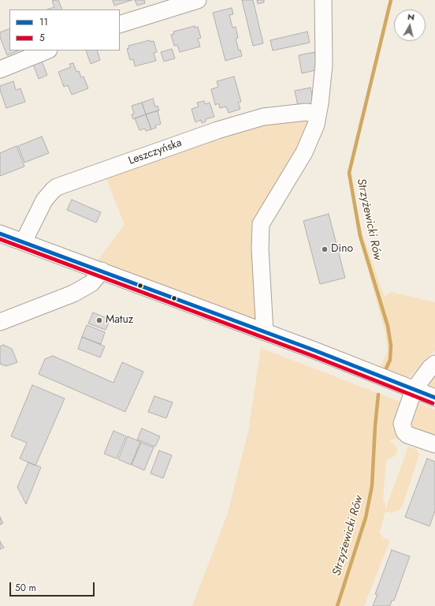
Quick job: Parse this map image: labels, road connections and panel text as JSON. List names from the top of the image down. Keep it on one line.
{"streets":{"street":["Leszczyńska"]},"water":["Strzyżewicki Rów"],"places":["Dino","Matuz"],"lines":["transit line 11","transit line 5"],"legend":["11","5"],"scale_bar":"50 m","north":"top"}
